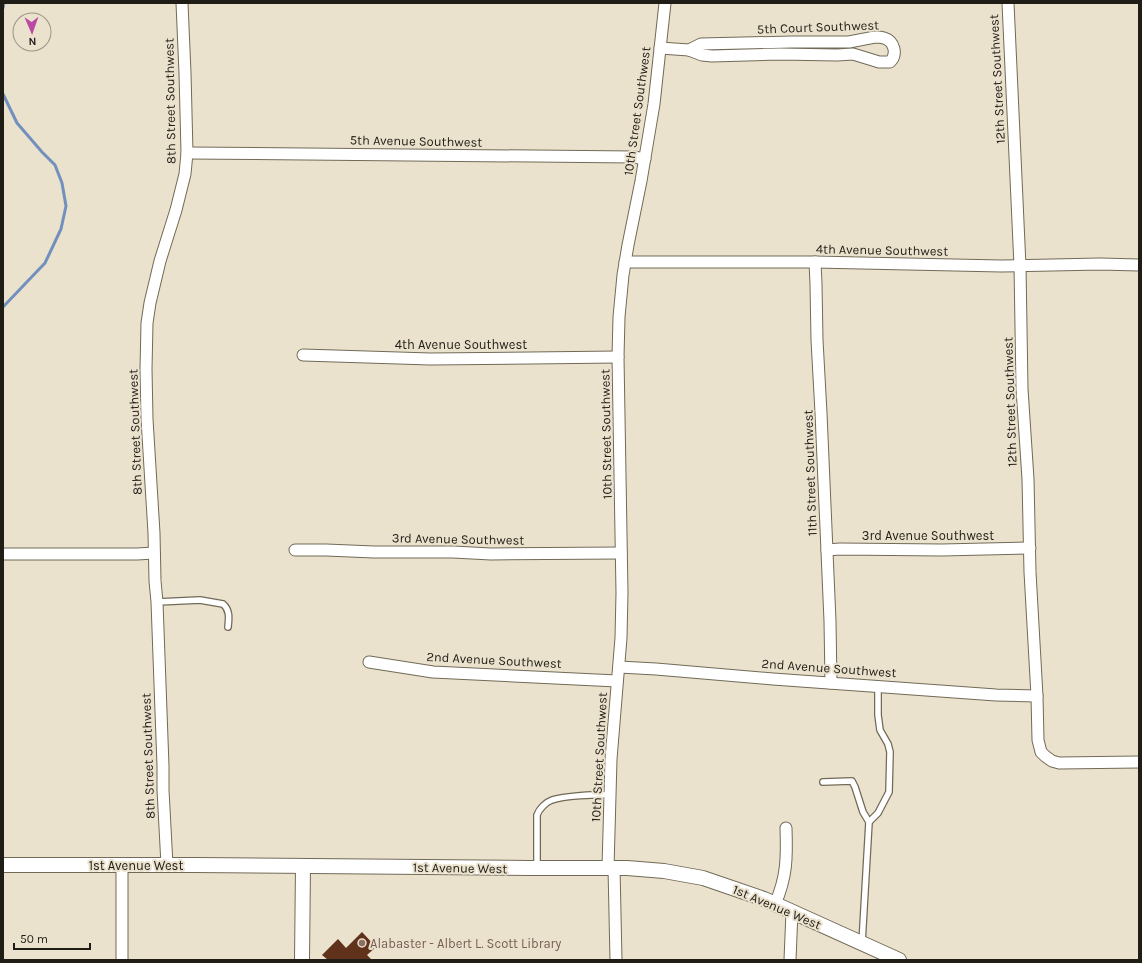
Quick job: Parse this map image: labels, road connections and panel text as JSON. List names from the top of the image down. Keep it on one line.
{"streets":{"street":["5th Court Southwest","12th Street Southwest","8th Street Southwest","10th Street Southwest","5th Avenue Southwest","4th Avenue Southwest","11th Street Southwest","3rd Avenue Southwest","2nd Avenue Southwest","1st Avenue West"]},"crossings":[["5th Court Southwest","10th Street Southwest"],["12th Street Southwest","4th Avenue Southwest"],["12th Street Southwest","3rd Avenue Southwest"],["12th Street Southwest","2nd Avenue Southwest"],["8th Street Southwest","5th Avenue Southwest"],["8th Street Southwest","1st Avenue West"],["10th Street Southwest","5th Avenue Southwest"],["10th Street Southwest","4th Avenue Southwest"],["10th Street Southwest","3rd Avenue Southwest"],["10th Street Southwest","2nd Avenue Southwest"],["10th Street Southwest","1st Avenue West"],["4th Avenue Southwest","11th Street Southwest"],["11th Street Southwest","3rd Avenue Southwest"],["11th Street Southwest","2nd Avenue Southwest"]],"places":["Alabaster - Albert L. Scott Library"],"scale_bar":"50 m","north":"bottom"}
